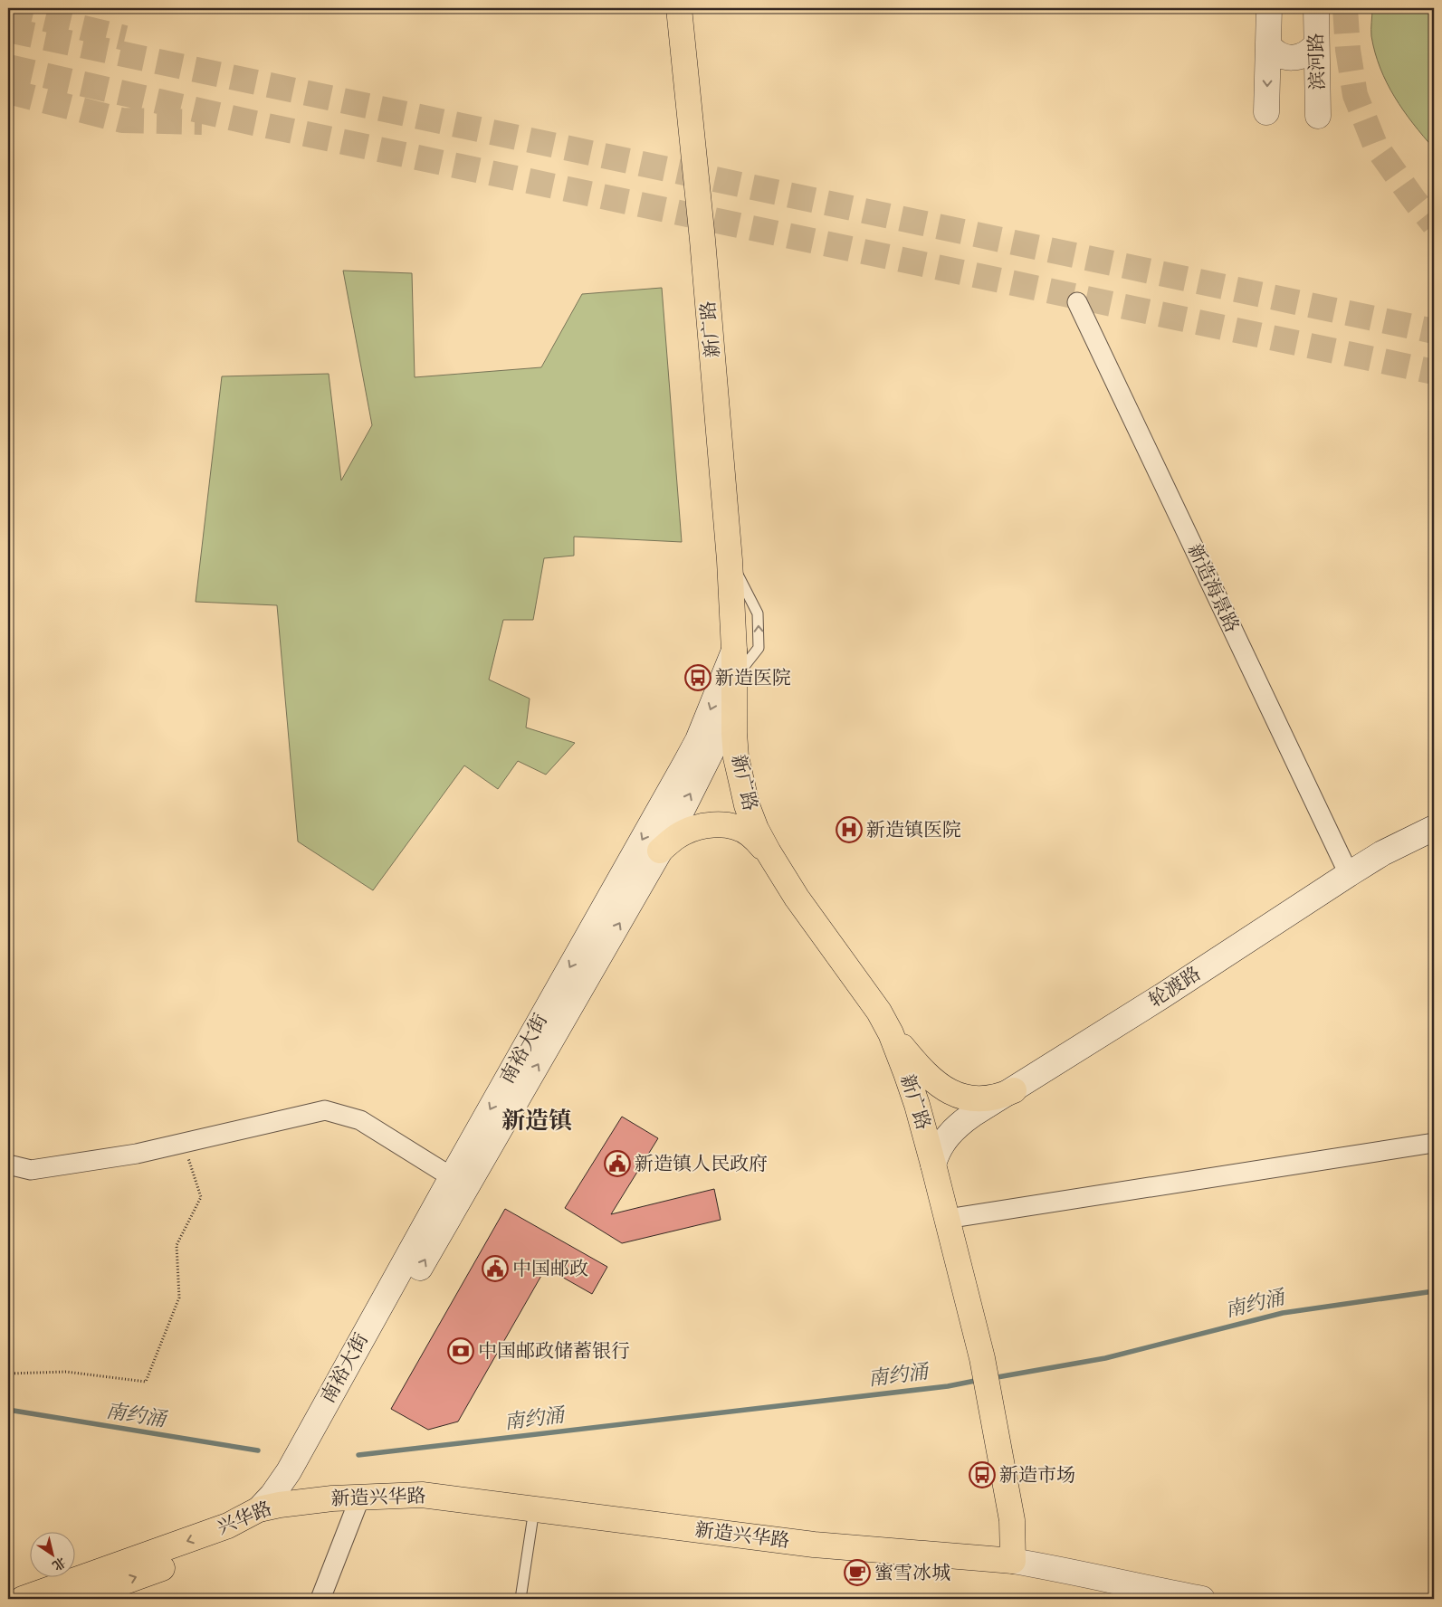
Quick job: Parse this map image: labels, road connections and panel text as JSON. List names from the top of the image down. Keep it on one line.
{"streets":{"main road":["滨河路","新广路","轮渡路","南裕大街","新造兴华路","兴华路"],"street":["新造海景路"]},"crossings":[["新广路","轮渡路"],["新广路","南裕大街"],["新广路","新造兴华路"],["新造海景路","轮渡路"],["南裕大街","新造兴华路"],["南裕大街","兴华路"],["新造兴华路","兴华路"]],"districts":["新造镇"],"water":["南约涌"],"places":{"bus stop":["新造医院","新造市场"],"hospital":["新造镇医院"],"public building":["新造镇人民政府","中国邮政"],"bank":["中国邮政储蓄银行"],"cafe":["蜜雪冰城"]},"north":"bottom right"}
